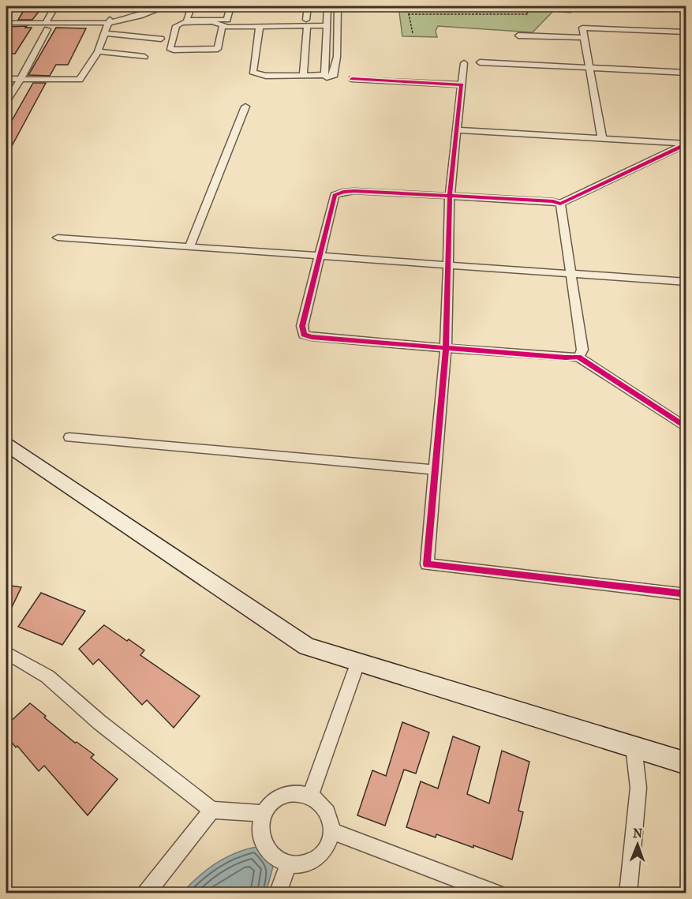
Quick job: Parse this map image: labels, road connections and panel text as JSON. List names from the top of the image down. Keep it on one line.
{"north":"top"}
